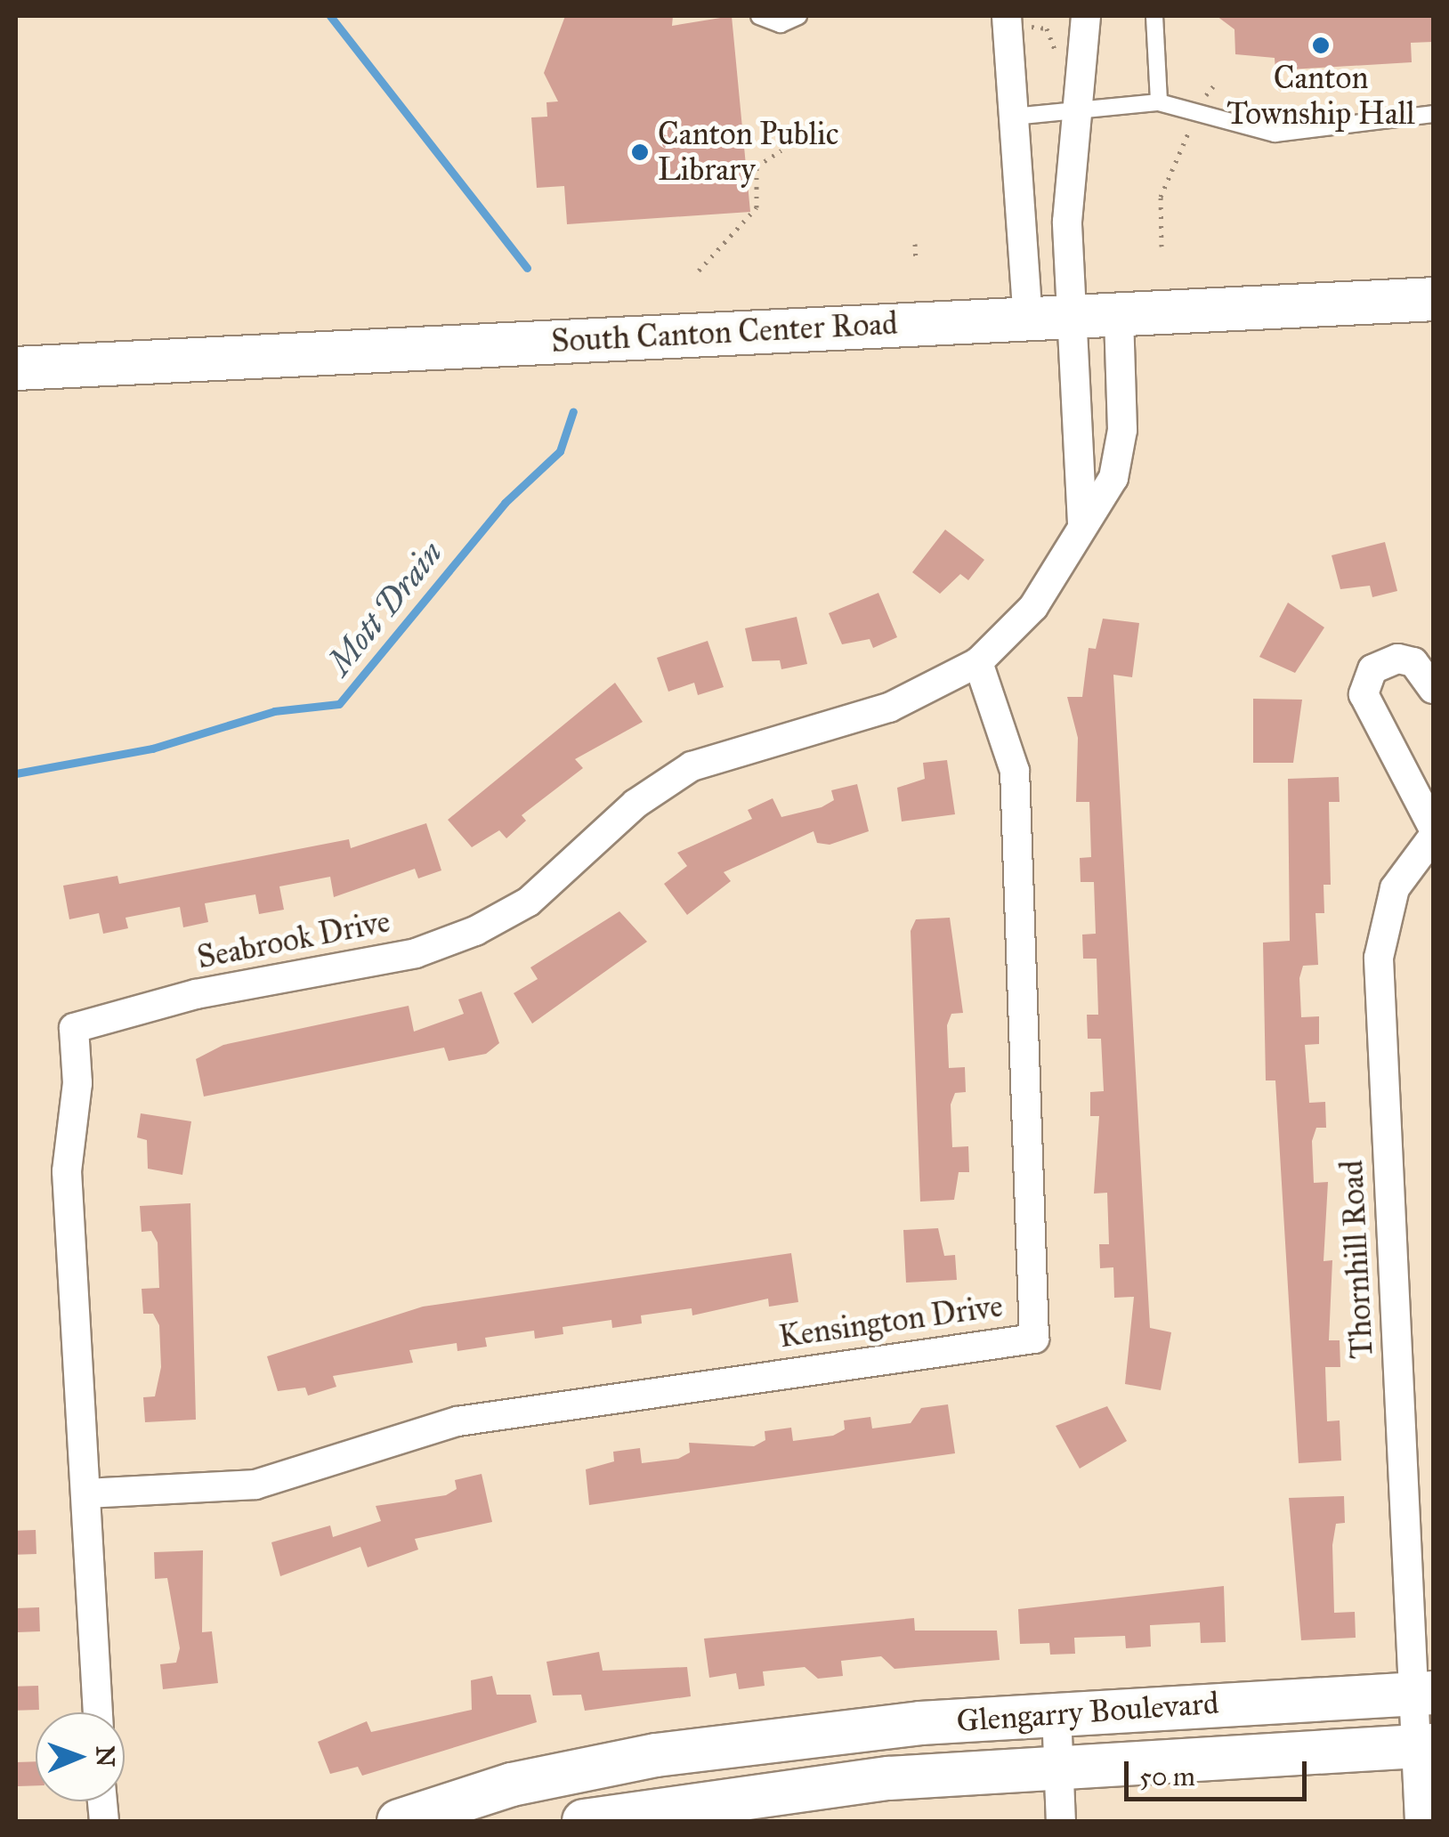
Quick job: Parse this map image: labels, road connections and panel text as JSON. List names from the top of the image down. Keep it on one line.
{"streets":{"street":["South Canton Center Road","Seabrook Drive","Thornhill Road","Kensington Drive","Glengarry Boulevard"]},"crossings":[["South Canton Center Road","Seabrook Drive"],["Seabrook Drive","Kensington Drive"],["Thornhill Road","Glengarry Boulevard"]],"water":["Mott Drain"],"places":["Canton Township Hall","Canton Public Library"],"scale_bar":"50 m","north":"right"}
